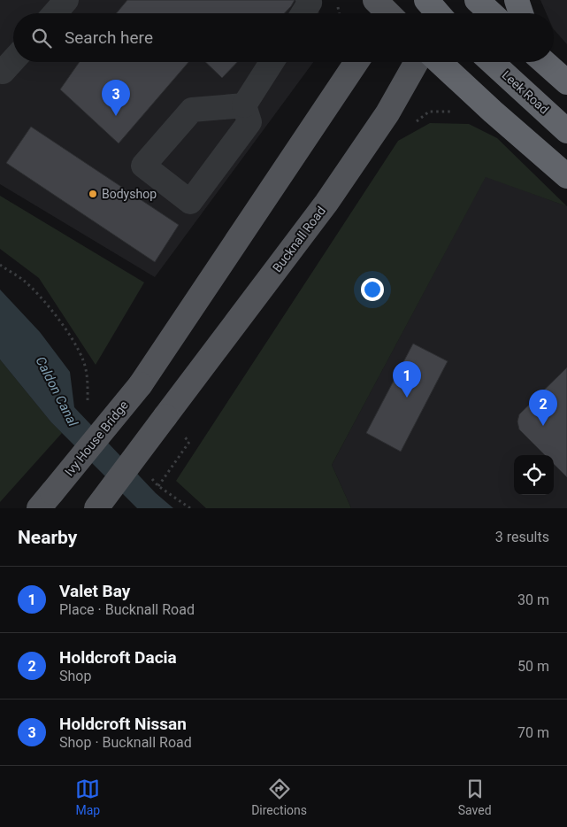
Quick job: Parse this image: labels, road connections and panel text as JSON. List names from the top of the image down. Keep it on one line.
{"streets":{"highway":["Leek Road"],"main road":["Bucknall Road","Ivy House Bridge"]},"water":["Caldon Canal"],"places":["Bodyshop"],"page":{"search":"Search here","pins":["3","1","2"],"heading":["Nearby","3 results"],"list":[{"mark":"1","name":"Valet Bay","note":"Place · Bucknall Road","value":"30 m"},{"mark":"2","name":"Holdcroft Dacia","note":"Shop","value":"50 m"},{"mark":"3","name":"Holdcroft Nissan","note":"Shop · Bucknall Road","value":"70 m"}],"nav":["Map","Directions","Saved"]}}
